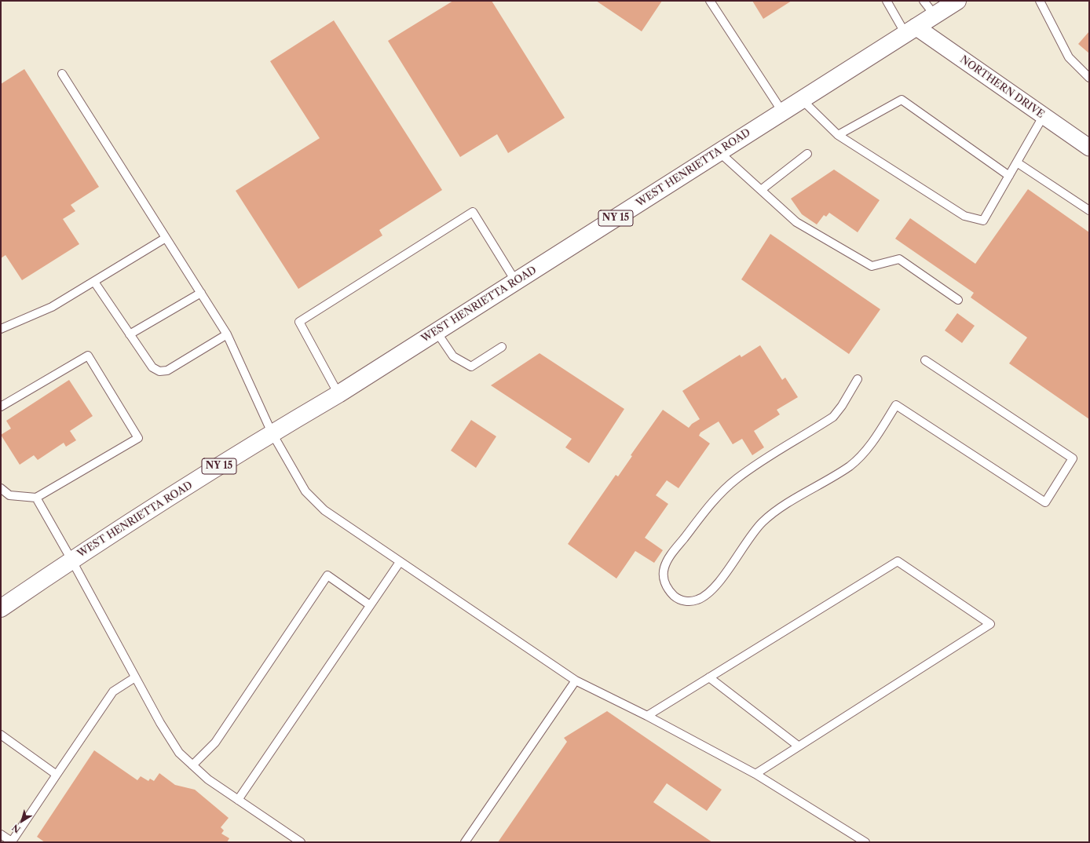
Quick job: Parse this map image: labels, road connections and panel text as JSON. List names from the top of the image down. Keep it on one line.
{"streets":{"main road":["WEST HENRIETTA ROAD","NY 15"],"street":["NORTHERN DRIVE"]},"crossings":[["NORTHERN DRIVE","WEST HENRIETTA ROAD"]],"north":"bottom left"}
